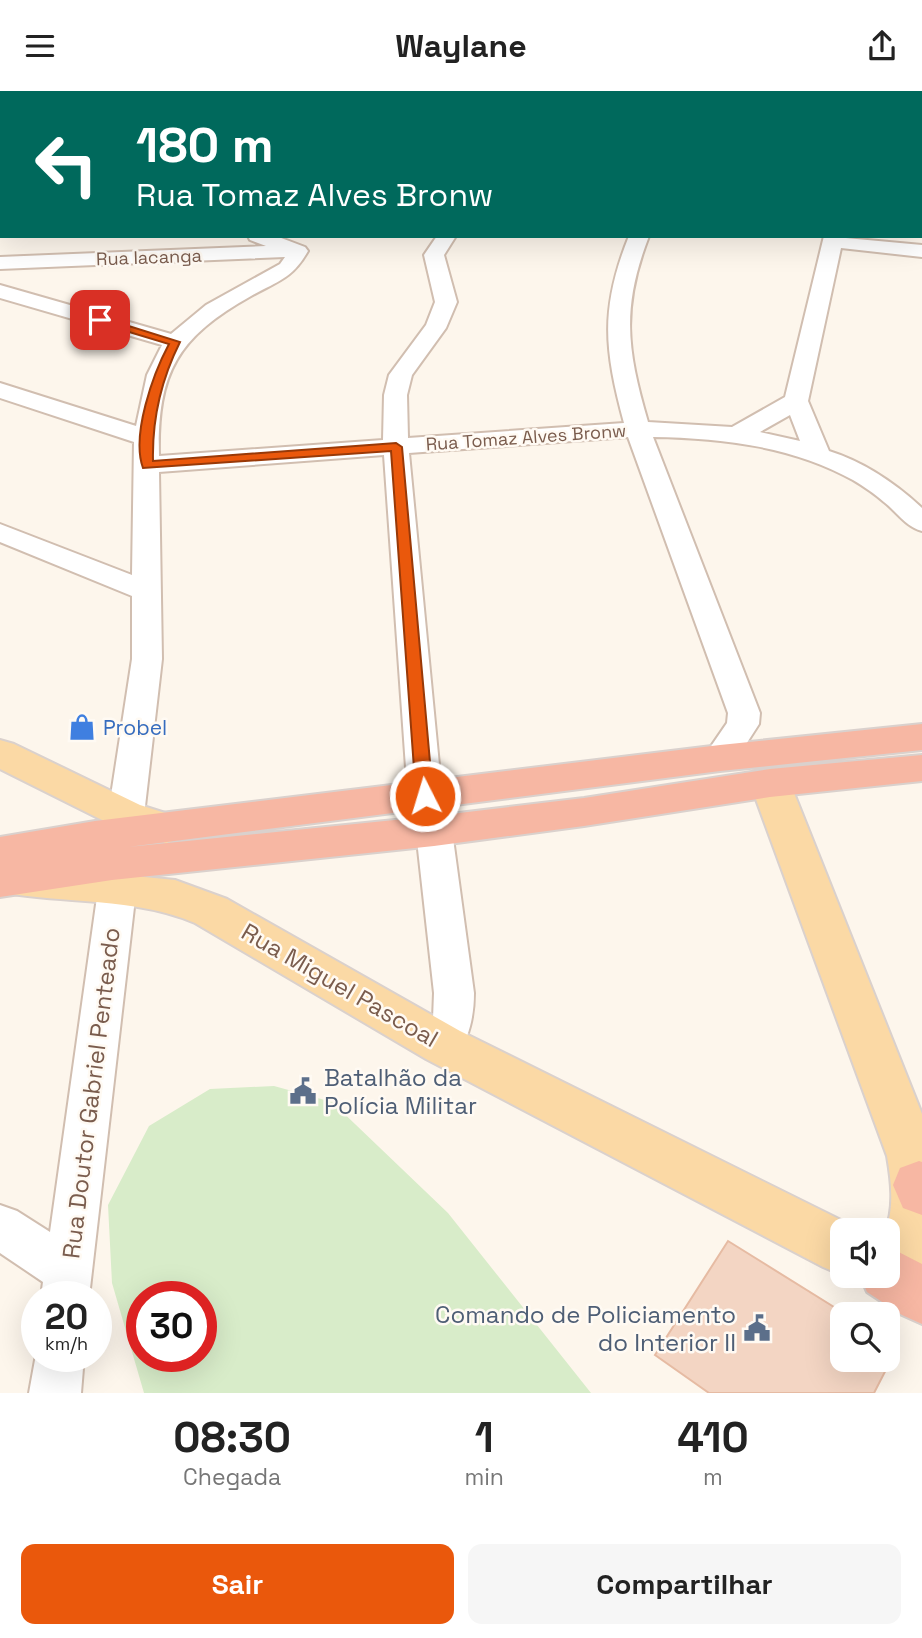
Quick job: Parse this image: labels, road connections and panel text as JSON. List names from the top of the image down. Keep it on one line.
{"streets":{"main road":["Rua Miguel Pascoal"],"street":["Rua Iacanga","Rua Tomaz Alves Bronw","Rua Doutor Gabriel Penteado"]},"crossings":[["Rua Miguel Pascoal","Rua Doutor Gabriel Penteado"]],"places":{"shop":["Probel"],"public building":["Batalhão da Polícia Militar","Comando de Policiamento do Interior II"]},"page":{"header":"Waylane","turn":["180 m","Rua Tomaz Alves Bronw"],"speed":"20 km/h","limit":"30","eta":["08:30","Chegada","1","min","410","m"],"buttons":["Sair","Compartilhar"]}}
